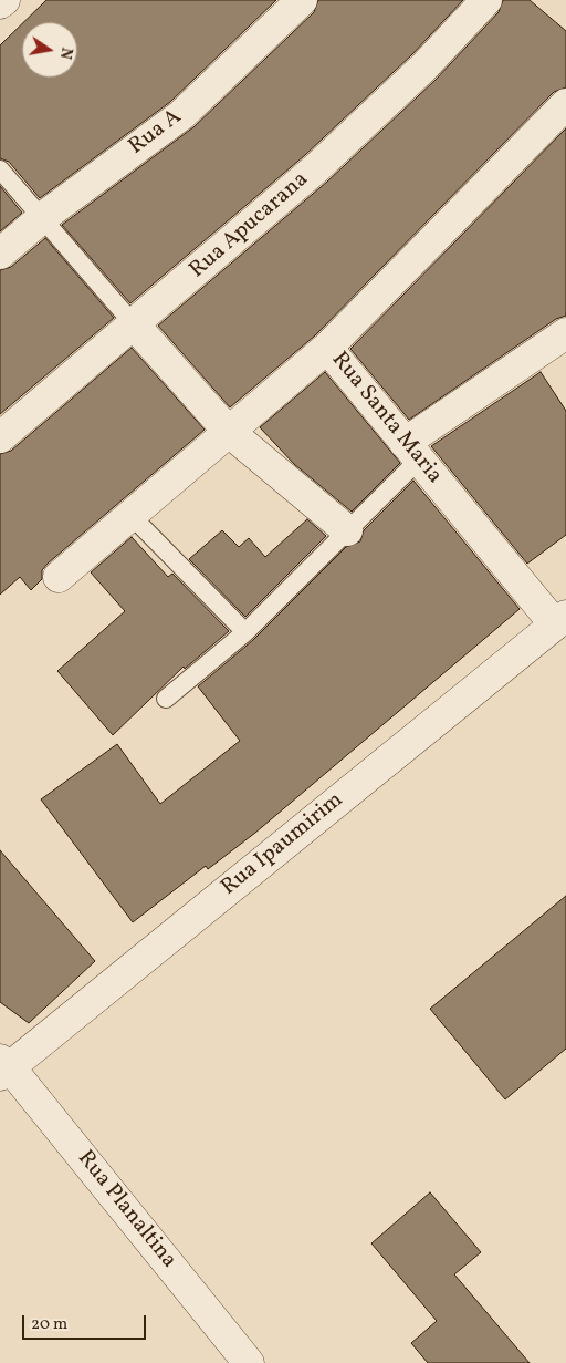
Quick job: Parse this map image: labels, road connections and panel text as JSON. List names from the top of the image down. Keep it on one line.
{"streets":{"street":["Rua A","Rua Apucarana","Rua Santa Maria","Rua Ipaumirim","Rua Planaltina"]},"crossings":[["Rua Santa Maria","Rua Ipaumirim"],["Rua Ipaumirim","Rua Planaltina"]],"scale_bar":"20 m","north":"right"}
